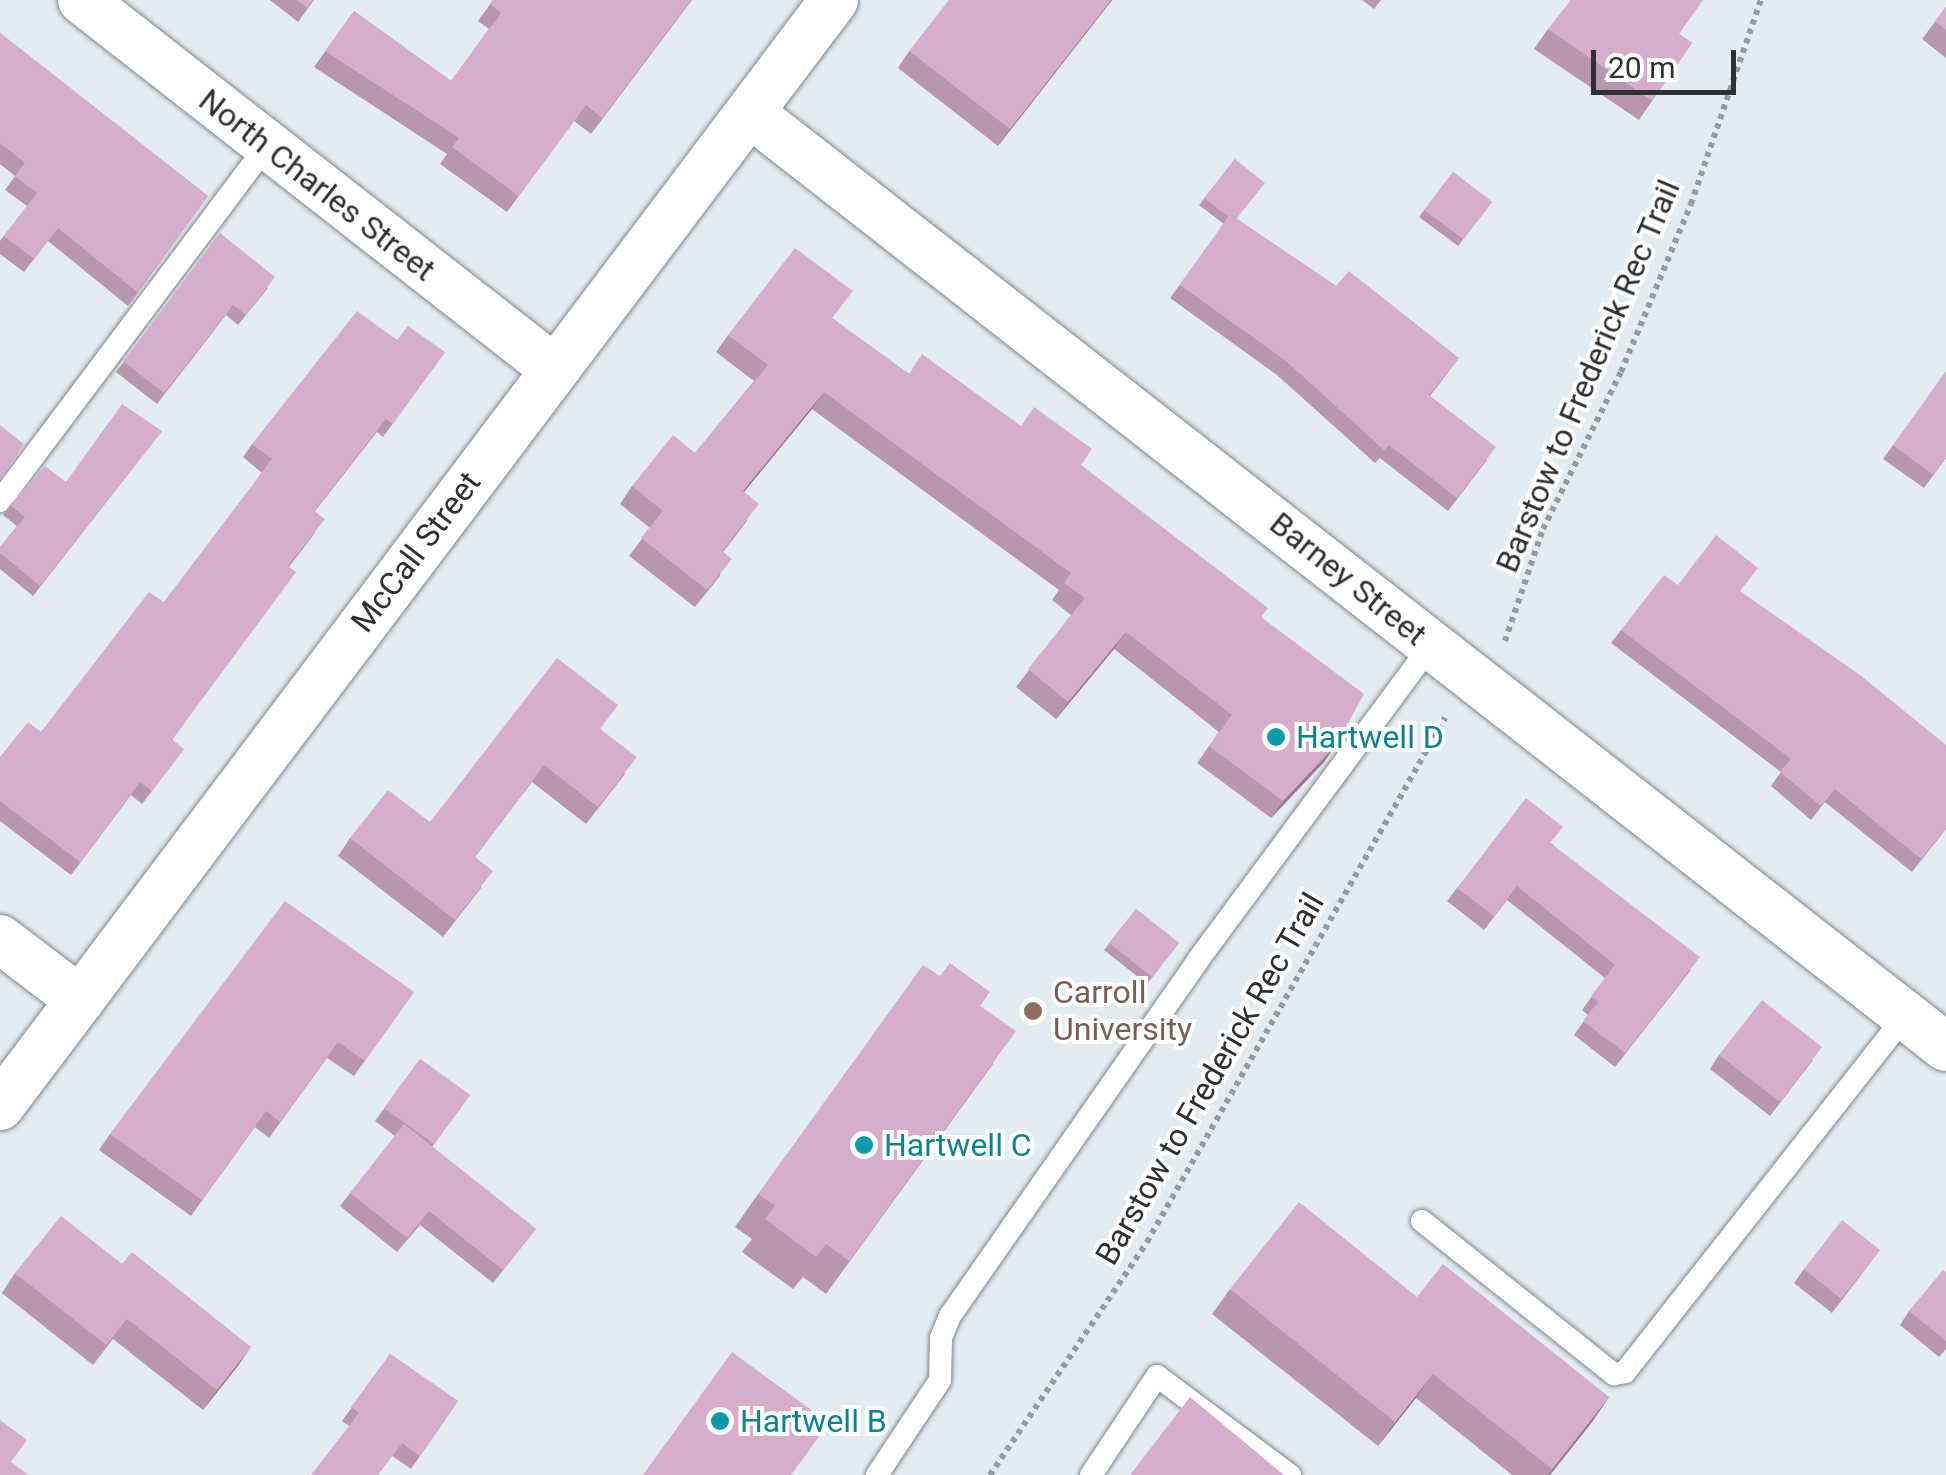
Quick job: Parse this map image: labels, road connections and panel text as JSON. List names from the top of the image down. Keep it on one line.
{"streets":{"street":["North Charles Street","McCall Street","Barney Street"],"path":["Barstow to Frederick Rec Trail"]},"crossings":[["North Charles Street","McCall Street"],["McCall Street","Barney Street"]],"places":["Hartwell D","Carroll University","Hartwell C","Hartwell B"],"scale_bar":"20 m"}
